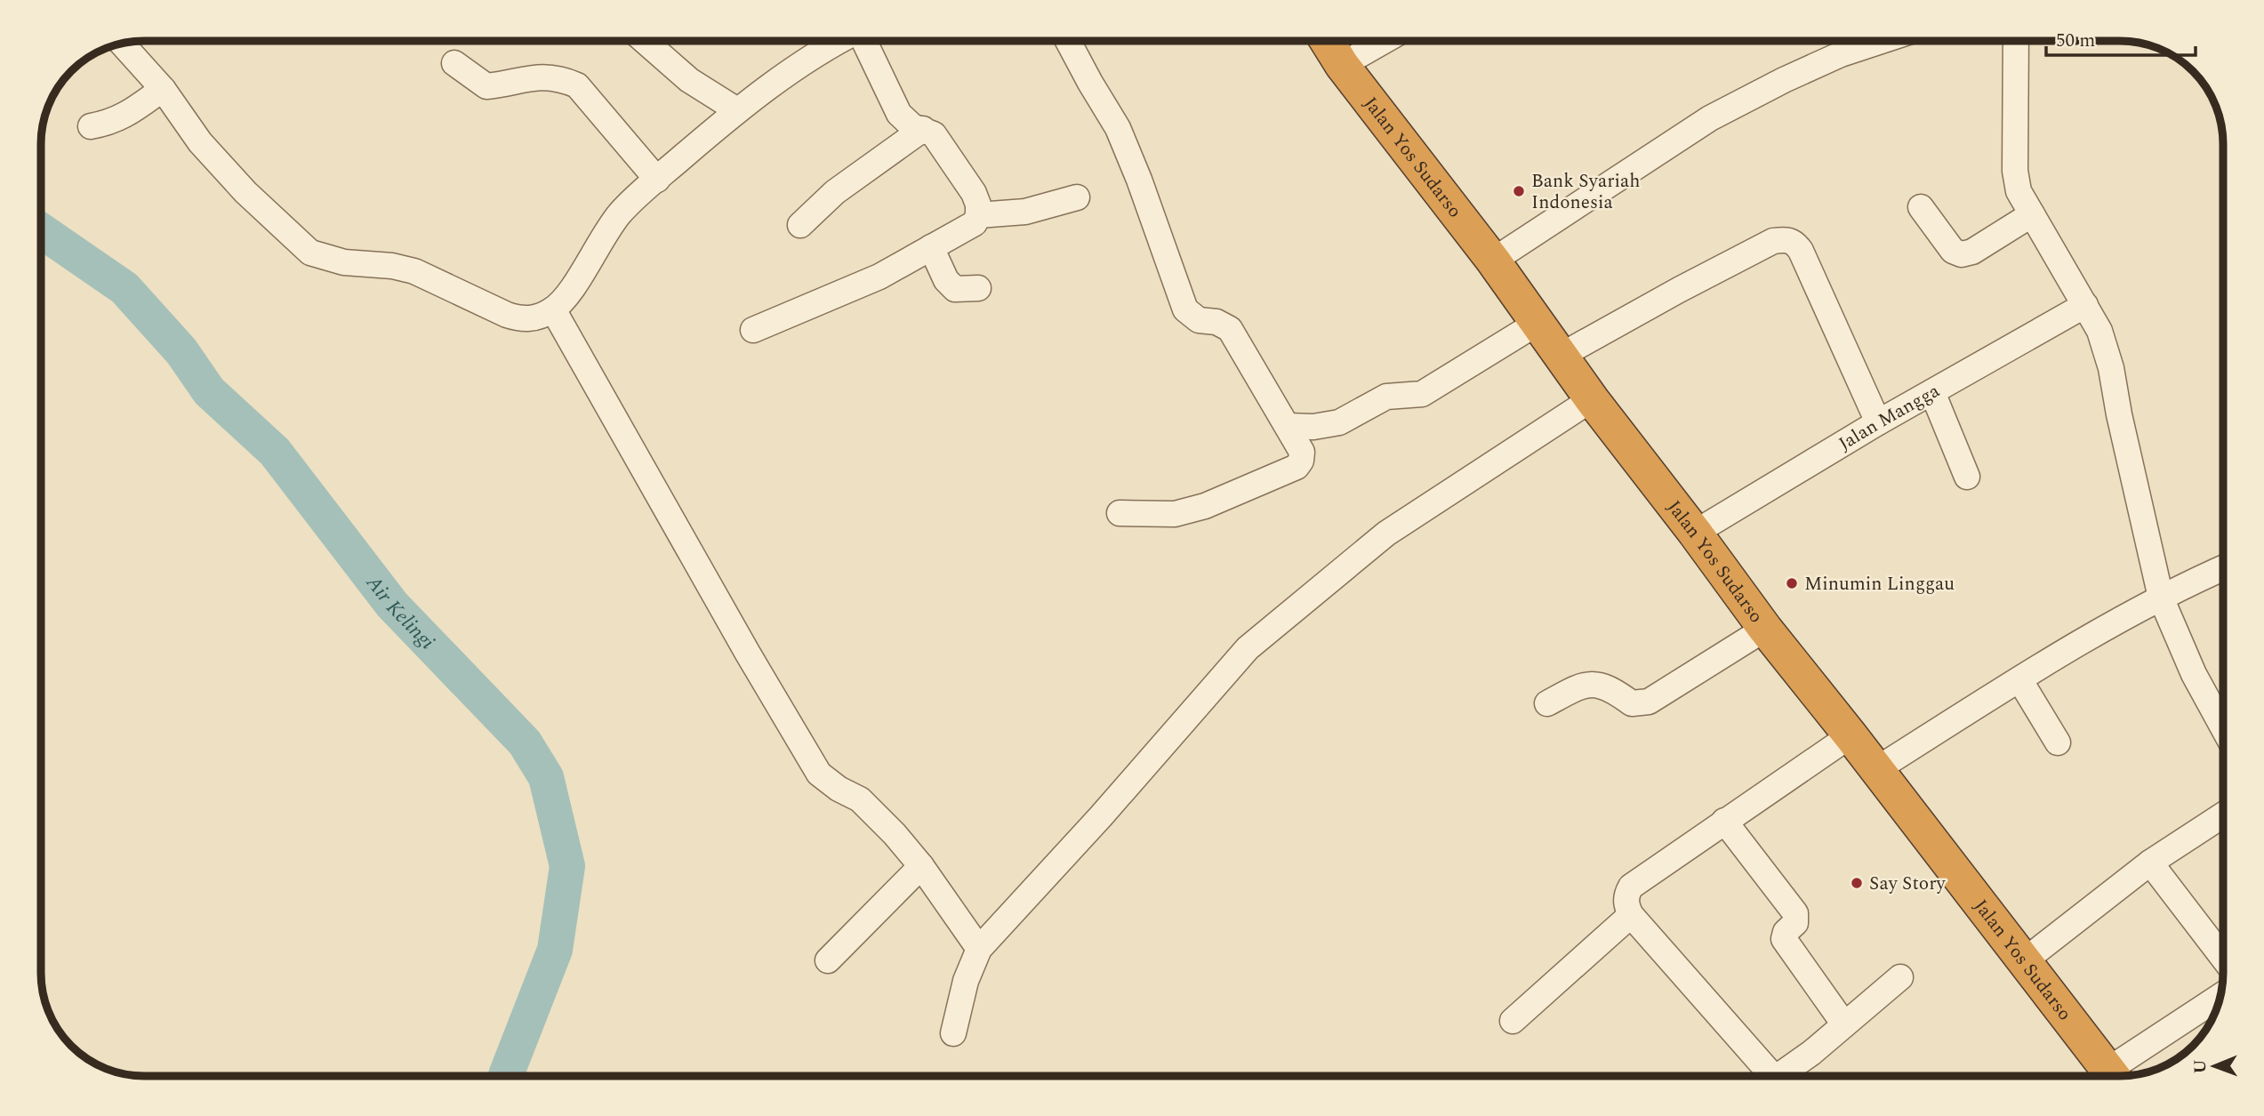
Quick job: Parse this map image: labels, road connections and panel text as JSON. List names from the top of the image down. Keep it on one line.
{"streets":{"highway":["Jalan Yos Sudarso"],"street":["Jalan Mangga"]},"crossings":[["Jalan Yos Sudarso","Jalan Mangga"]],"water":["Air Kelingi"],"places":["Bank Syariah Indonesia","Minumin Linggau","Say Story"],"scale_bar":"50 m","north":"left"}
